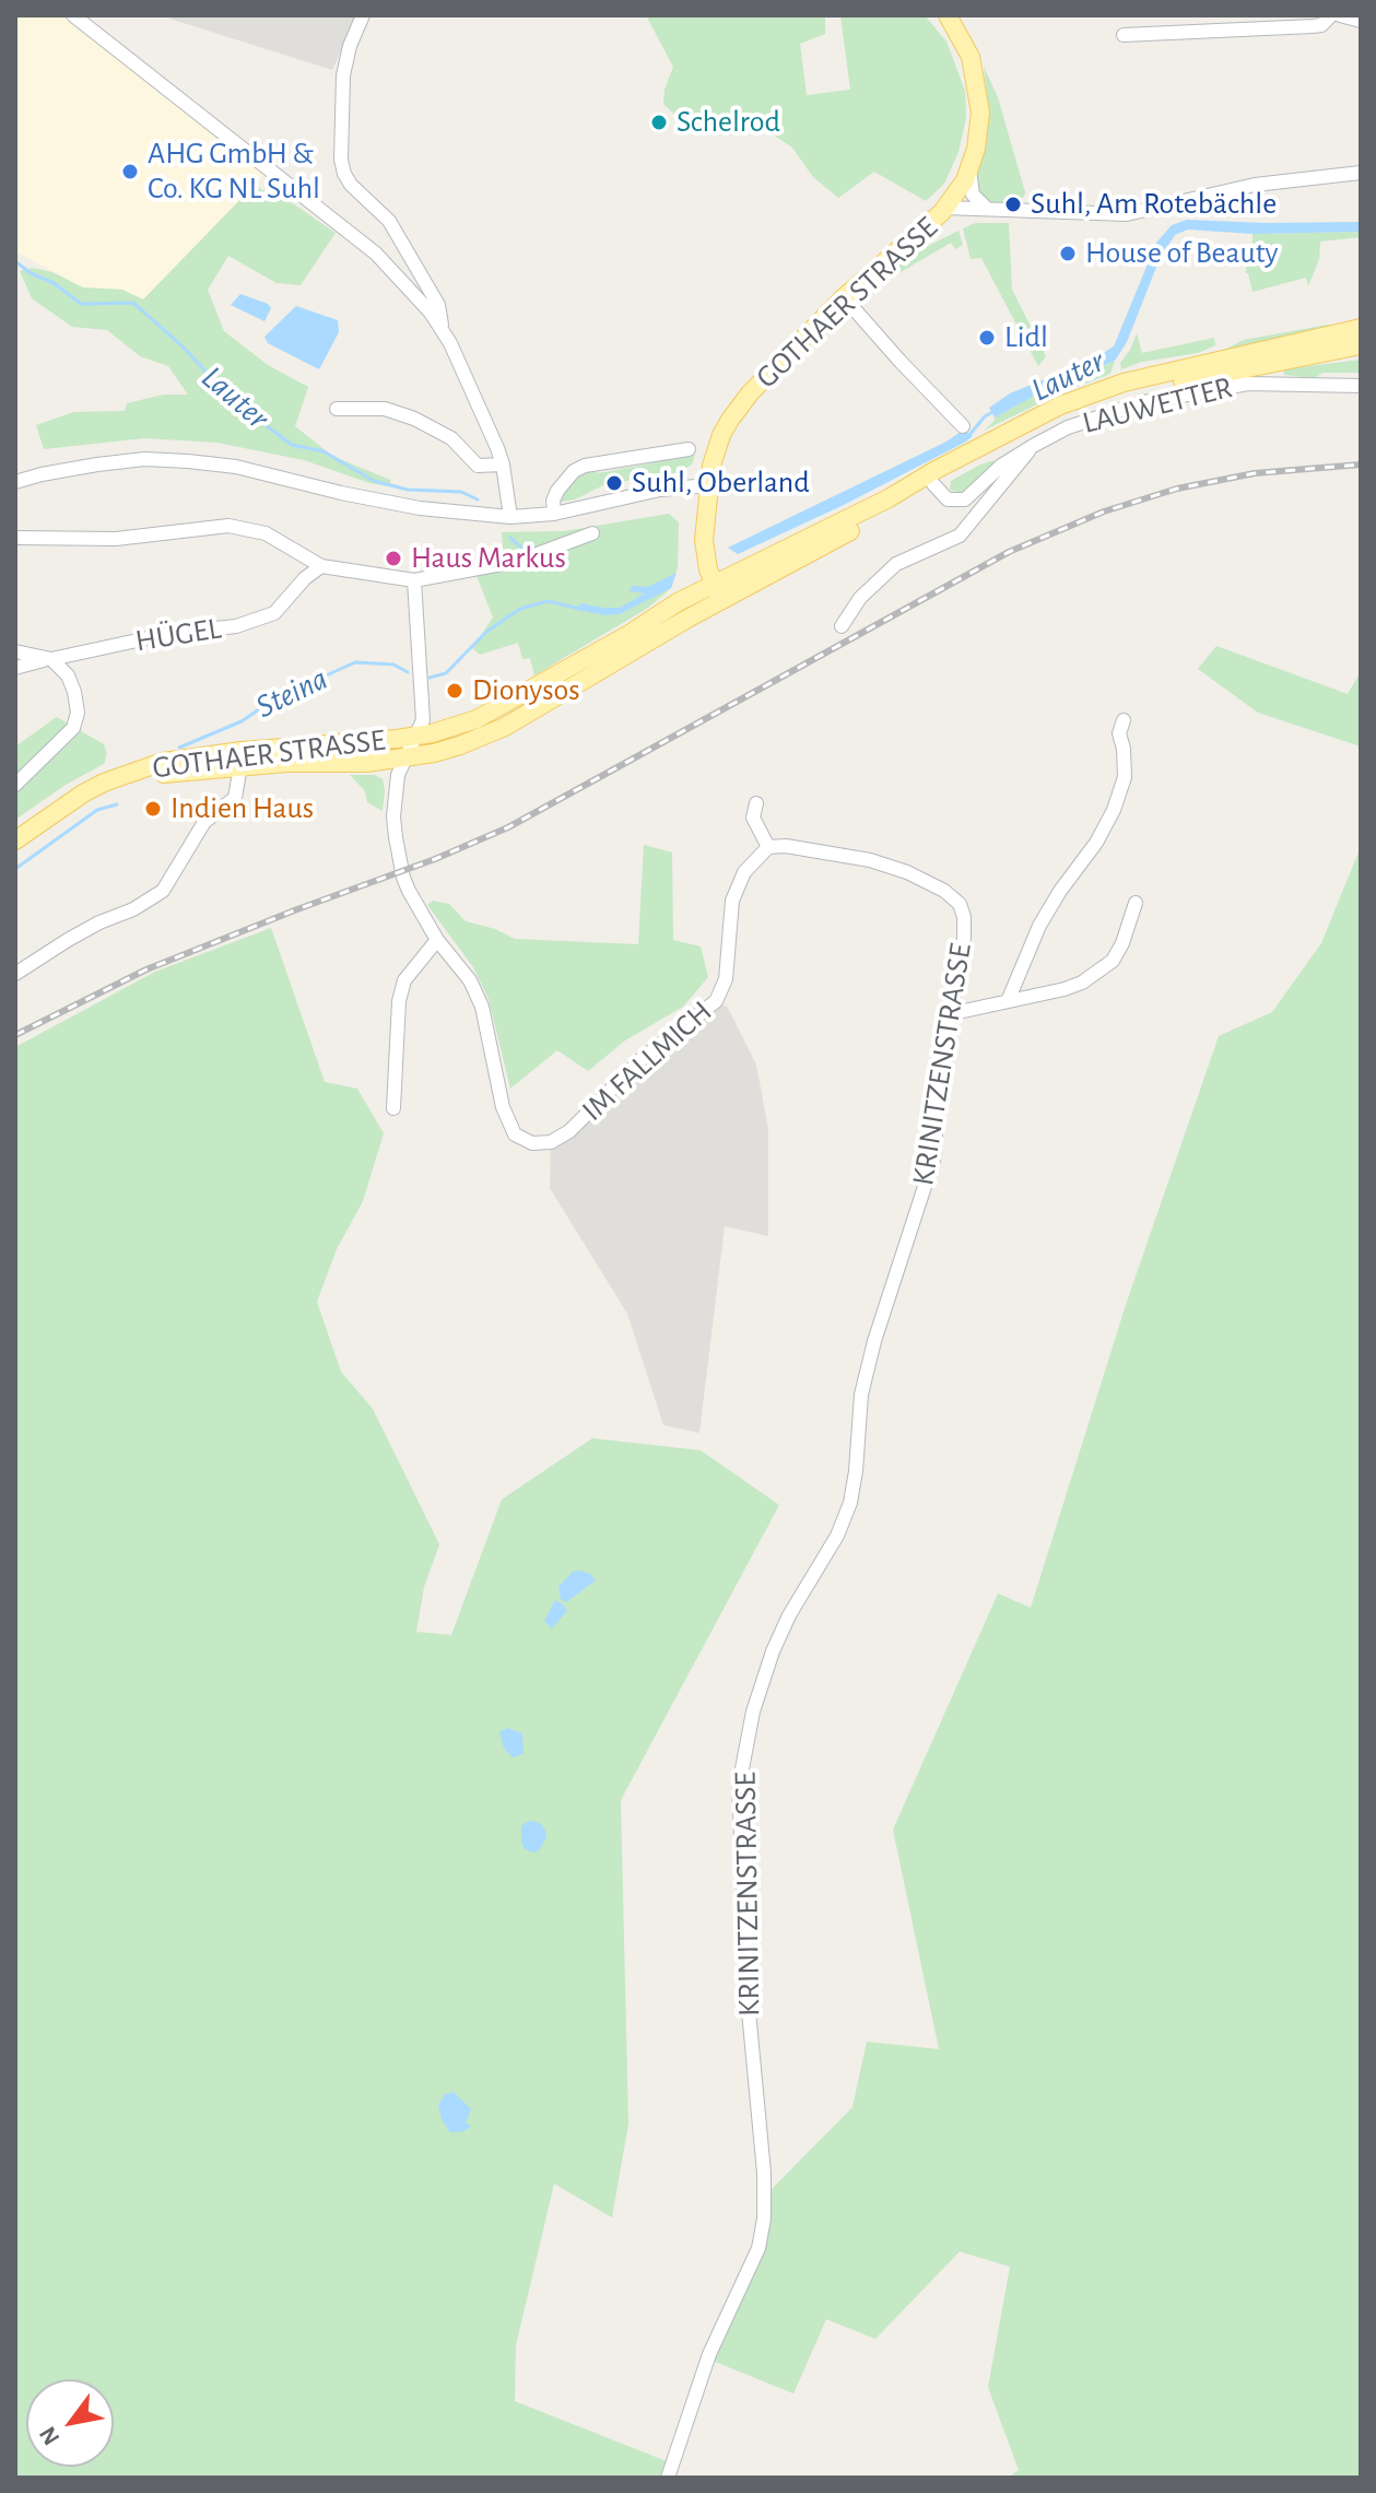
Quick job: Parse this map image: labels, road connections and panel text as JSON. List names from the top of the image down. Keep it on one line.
{"streets":{"main road":["GOTHAER STRASSE"],"street":["LAUWETTER","HÜGEL","IM FALLMICH","KRINITZENSTRASSE"]},"crossings":[["IM FALLMICH","KRINITZENSTRASSE"]],"water":["Lauter","Steina"],"places":["Schelrod","AHG GmbH & Co. KG NL Suhl","Suhl, Am Rotebächle","House of Beauty","Lidl","Suhl, Oberland","Haus Markus","Dionysos","Indien Haus"],"north":"bottom left"}
